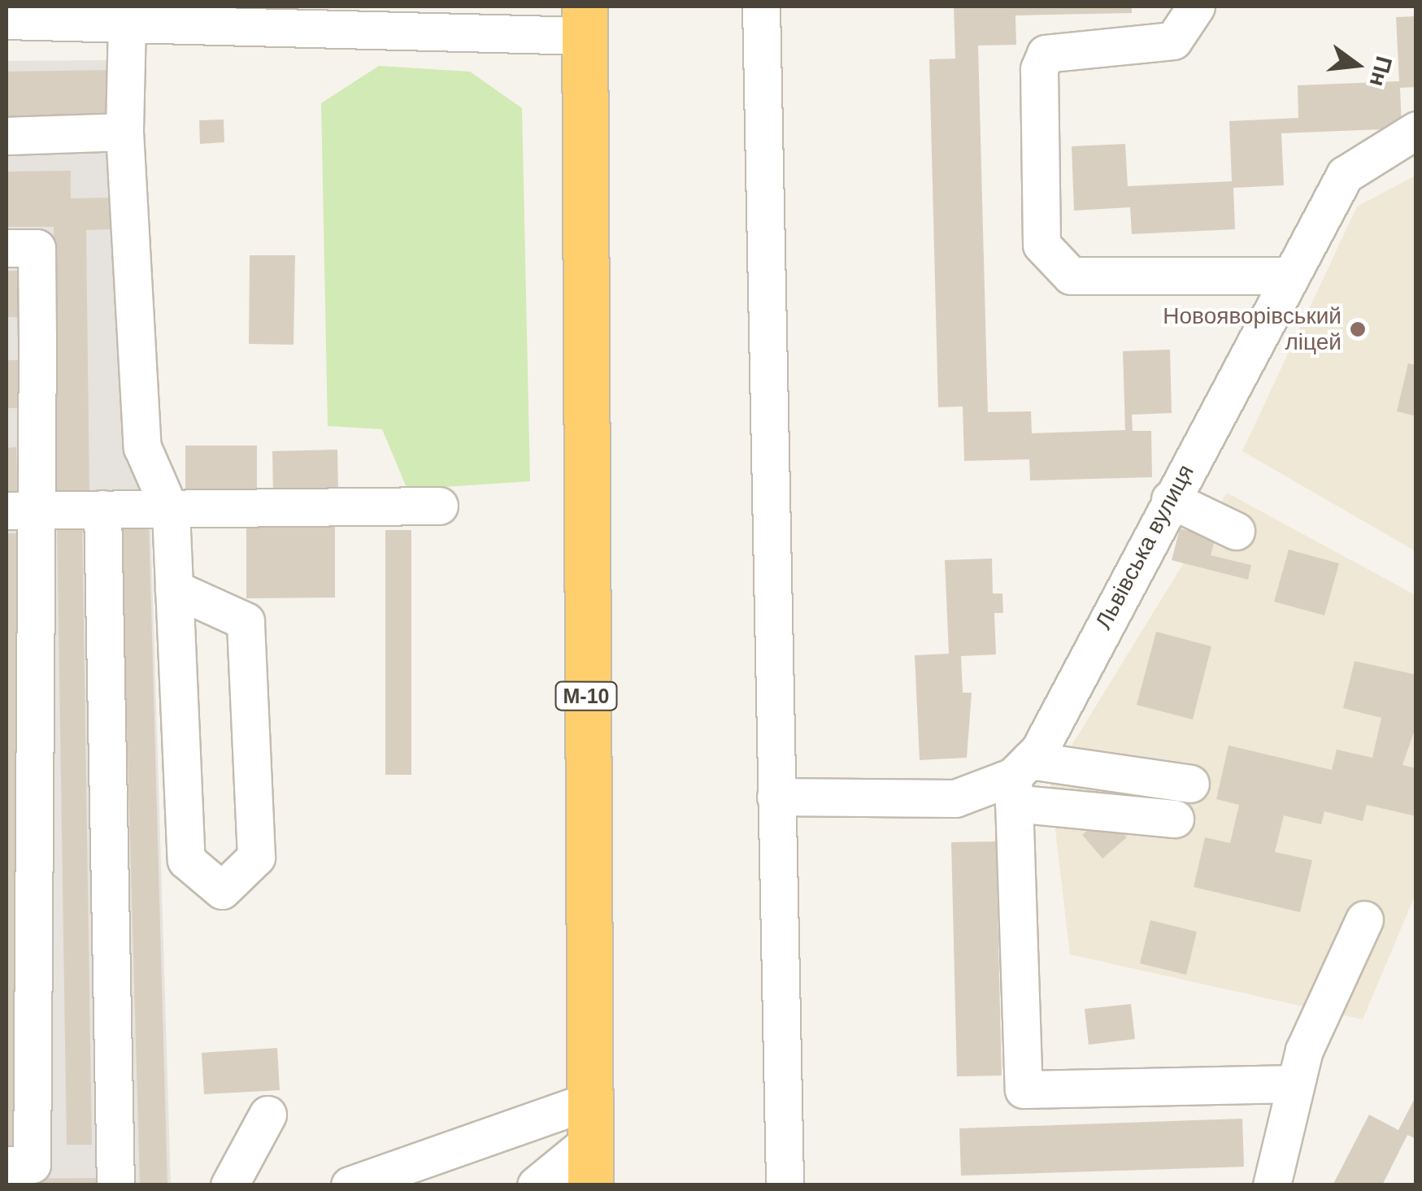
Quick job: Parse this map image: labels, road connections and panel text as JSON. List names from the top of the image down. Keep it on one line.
{"streets":{"highway":["М-10"],"street":["Львівська вулиця"]},"places":["Новояворівський ліцей"],"north":"right"}
